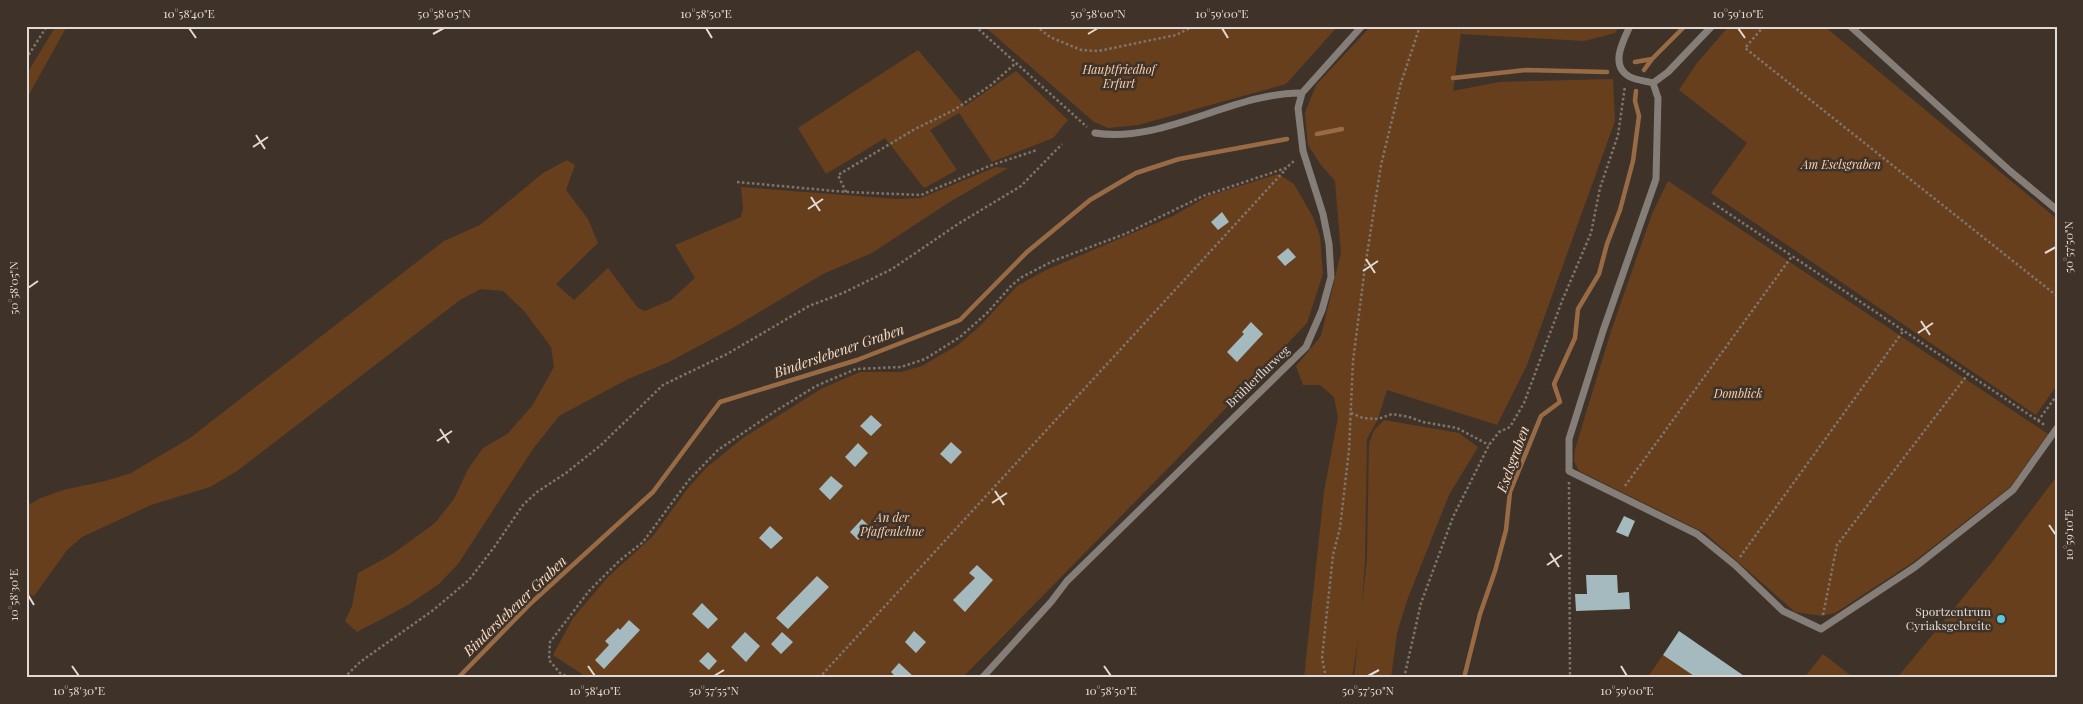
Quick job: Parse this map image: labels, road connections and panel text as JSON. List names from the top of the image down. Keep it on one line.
{"streets":{"lane":["Brühlerflurweg"]},"water":["Binderslebener Graben","Eselsgraben"],"parks":["Hauptfriedhof Erfurt","Am Eselsgraben","Domblick","An der Pfaffenlehne"],"places":["Sportzentrum Cyriaksgebreite"],"coordinates":["10°58'40\"E","50°58'05\"N","10°58'50\"E","50°58'00\"N","10°59'00\"E","10°59'10\"E","50°57'50\"N","10°58'30\"E","50°57'55\"N"]}
